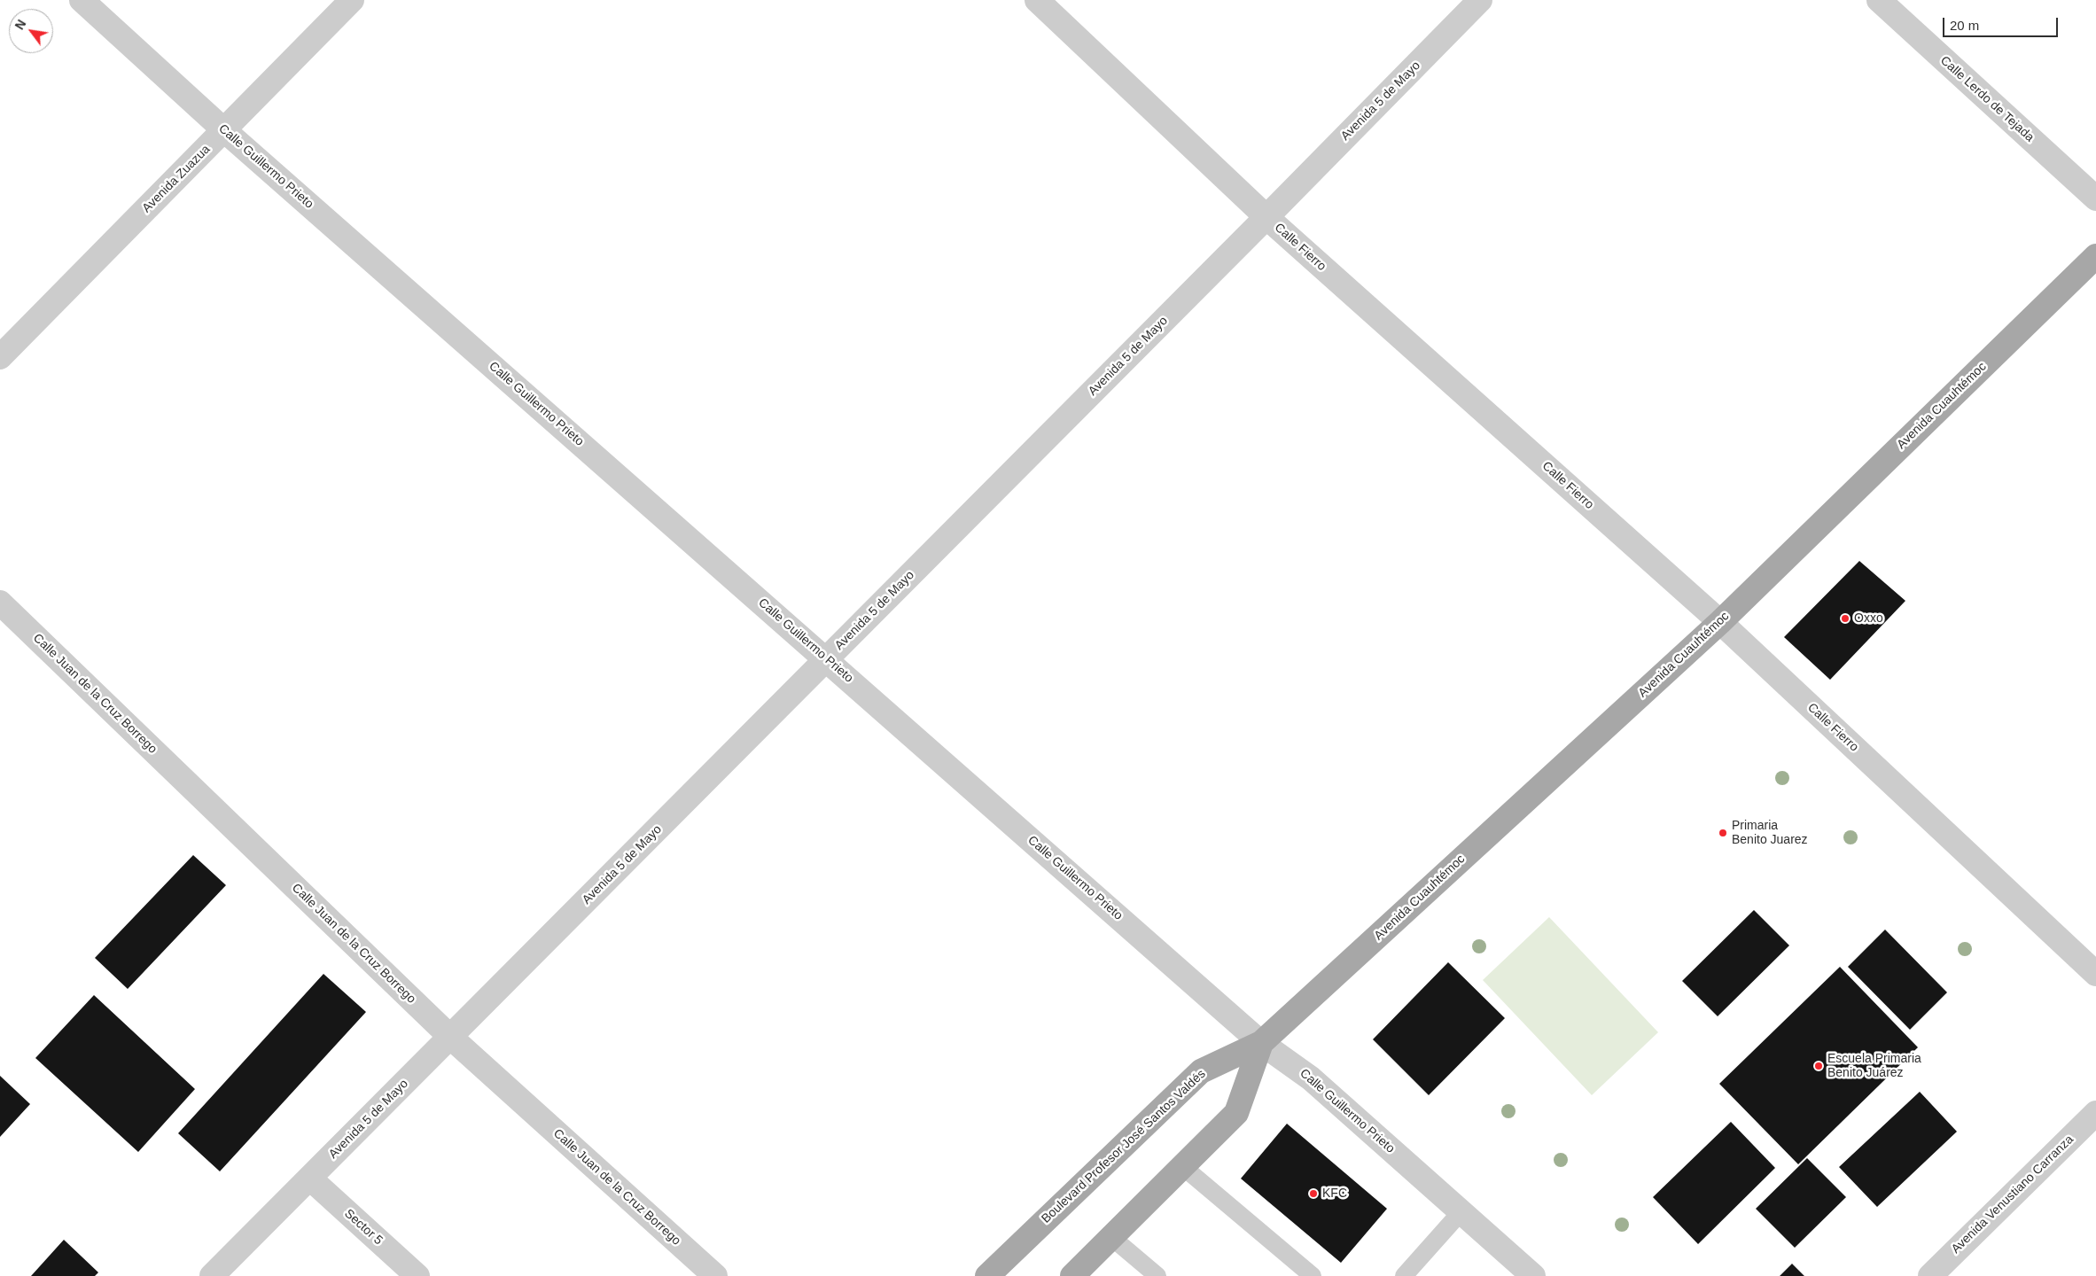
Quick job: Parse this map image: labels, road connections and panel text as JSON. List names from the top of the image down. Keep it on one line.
{"streets":{"main road":["Avenida Cuauhtémoc","Boulevard Profesor José Santos Valdés"],"street":["Calle Lerdo de Tejada","Avenida 5 de Mayo","Calle Guillermo Prieto","Avenida Zuazua","Calle Fierro","Calle Juan de la Cruz Borrego","Avenida Venustiano Carranza","Sector 5"]},"crossings":[["Avenida 5 de Mayo","Calle Guillermo Prieto"],["Avenida 5 de Mayo","Calle Fierro"],["Avenida 5 de Mayo","Calle Juan de la Cruz Borrego"],["Avenida 5 de Mayo","Sector 5"],["Calle Guillermo Prieto","Avenida Zuazua"],["Calle Guillermo Prieto","Avenida Cuauhtémoc"],["Calle Guillermo Prieto","Boulevard Profesor José Santos Valdés"],["Calle Fierro","Avenida Cuauhtémoc"],["Avenida Cuauhtémoc","Boulevard Profesor José Santos Valdés"]],"places":["Oxxo","Primaria Benito Juarez","Escuela Primaria Benito Juárez","KFC"],"scale_bar":"20 m","north":"top left"}
